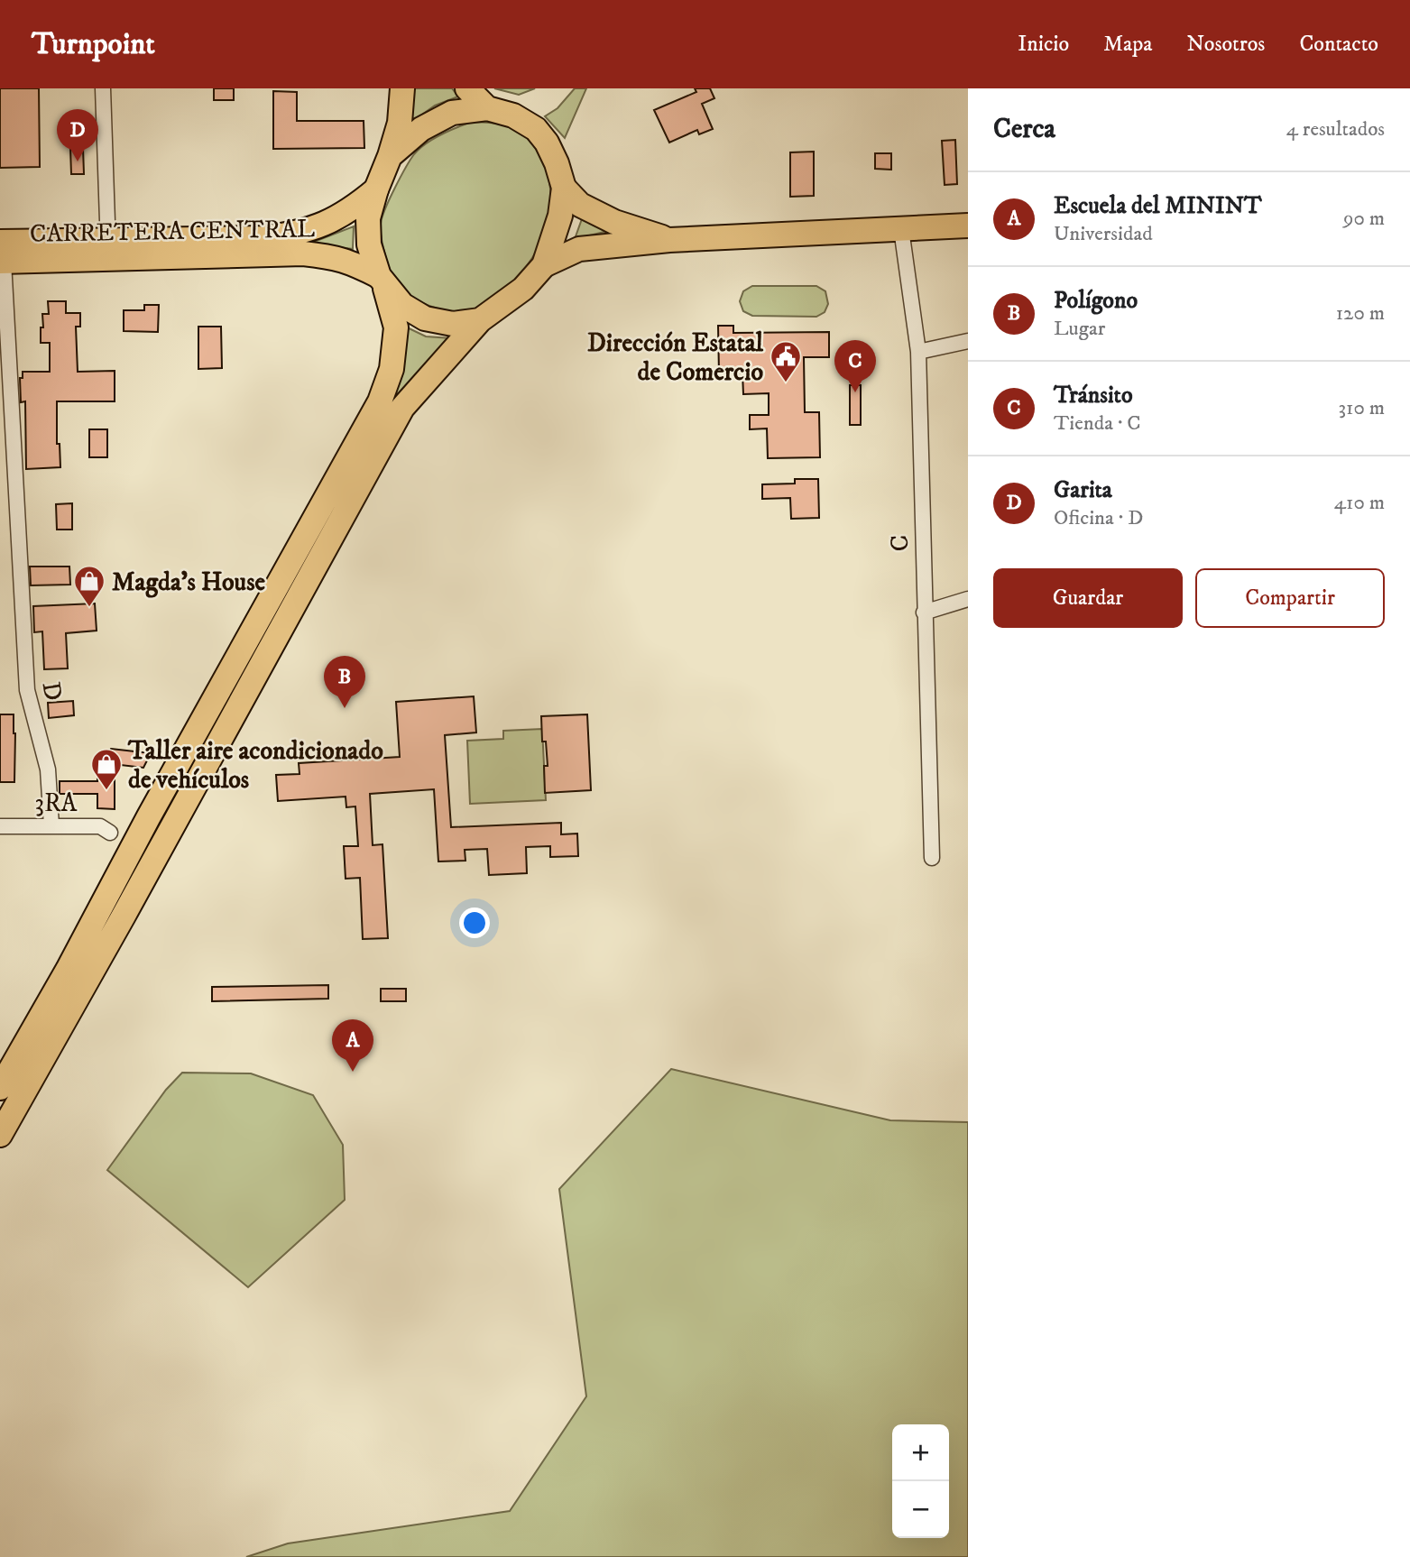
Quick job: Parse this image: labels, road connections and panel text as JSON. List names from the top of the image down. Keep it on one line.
{"streets":{"main road":["CARRETERA CENTRAL"],"street":["C","D","3RA"]},"crossings":[["CARRETERA CENTRAL","D"],["D","3RA"]],"places":{"public building":["Dirección Estatal de Comercio"],"shop":["Magda’s House","Taller aire acondicionado de vehículos"]},"page":{"header":"Turnpoint","nav":["Inicio","Mapa","Nosotros","Contacto"],"heading":["Cerca","4 resultados"],"pins":["D","C","B","A"],"list":[{"mark":"A","name":"Escuela del MININT","note":"Universidad","value":"90 m"},{"mark":"B","name":"Polígono","note":"Lugar","value":"120 m"},{"mark":"C","name":"Tránsito","note":"Tienda · C","value":"310 m"},{"mark":"D","name":"Garita","note":"Oficina · D","value":"410 m"}],"buttons":["Guardar","Compartir"],"map_buttons":["+","−"]}}
